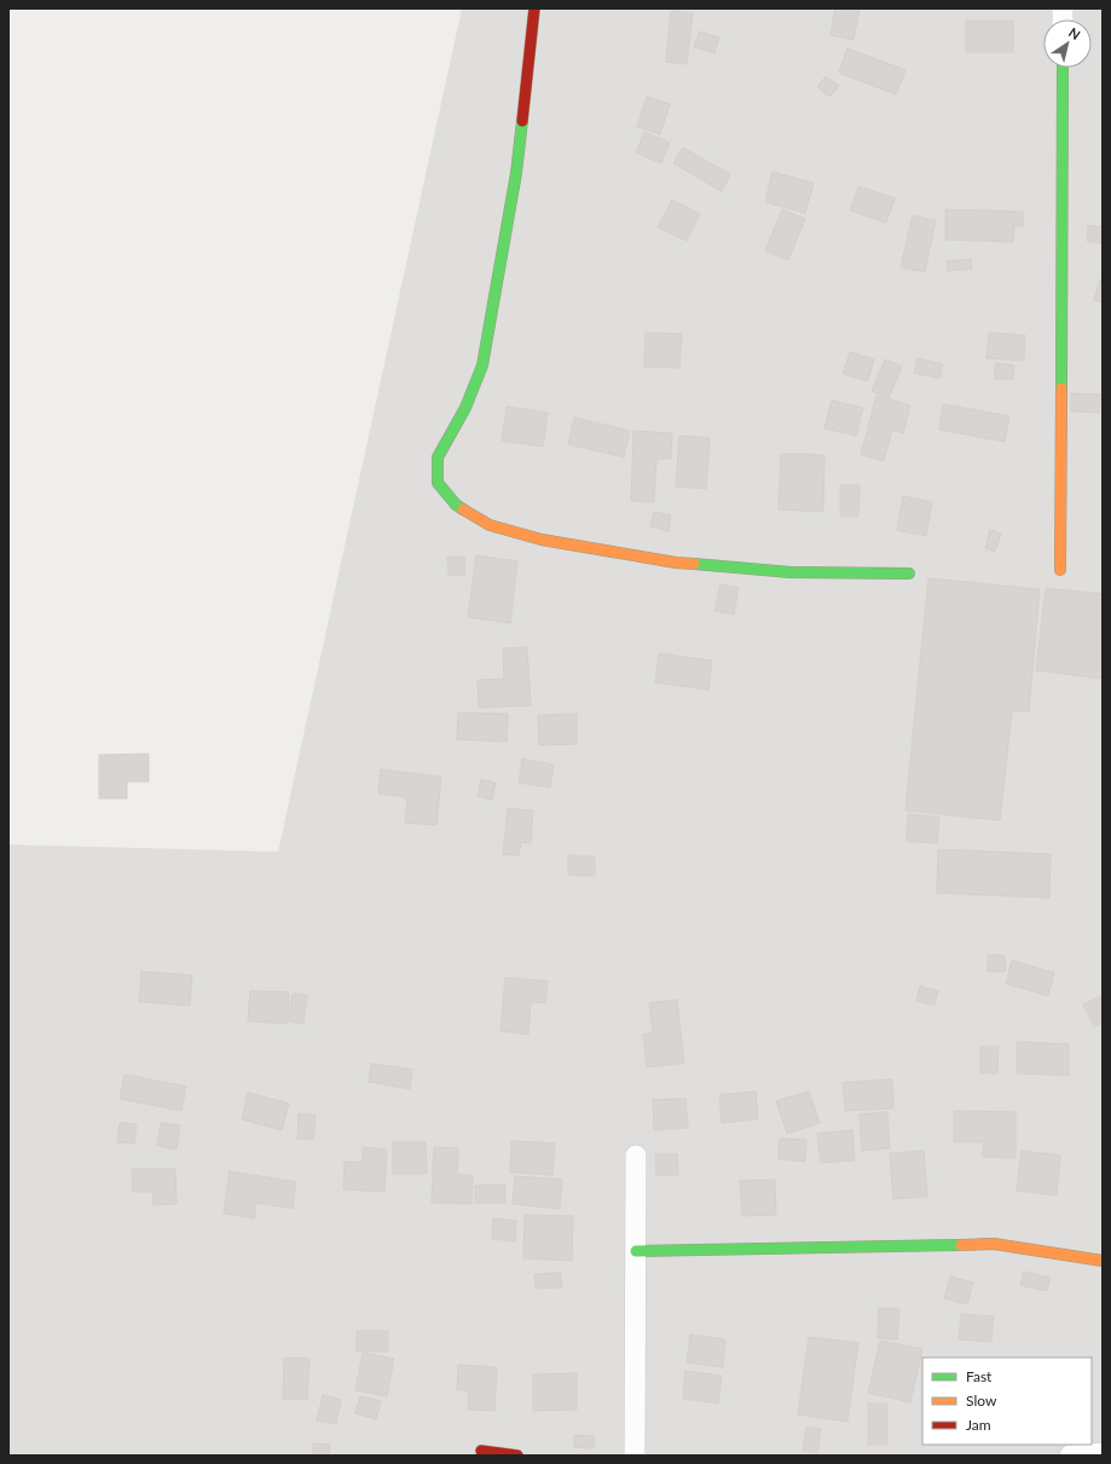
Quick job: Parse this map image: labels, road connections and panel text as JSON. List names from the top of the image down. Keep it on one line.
{"legend":["Fast","Slow","Jam"],"north":"top right"}
